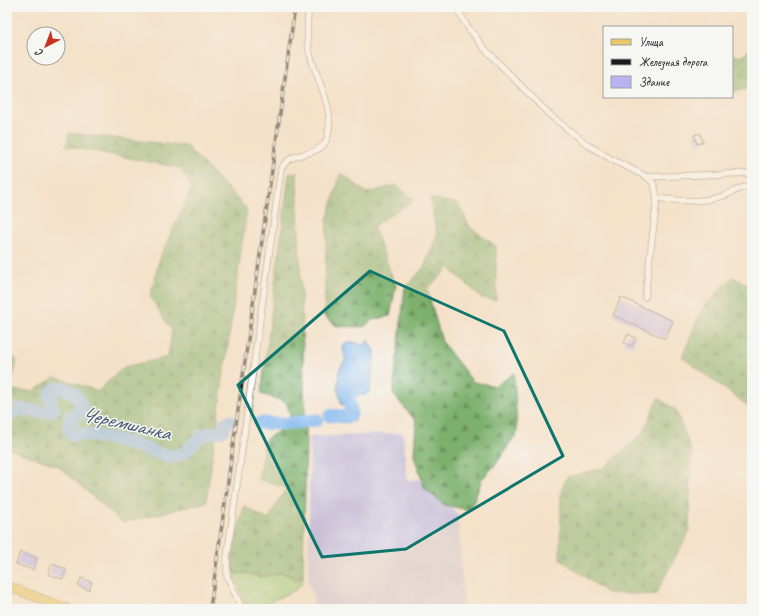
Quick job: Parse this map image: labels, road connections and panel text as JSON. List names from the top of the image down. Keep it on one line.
{"water":["Черемшанка"],"legend":["Улица","Железная дорога","Здание"],"north":"bottom left"}
